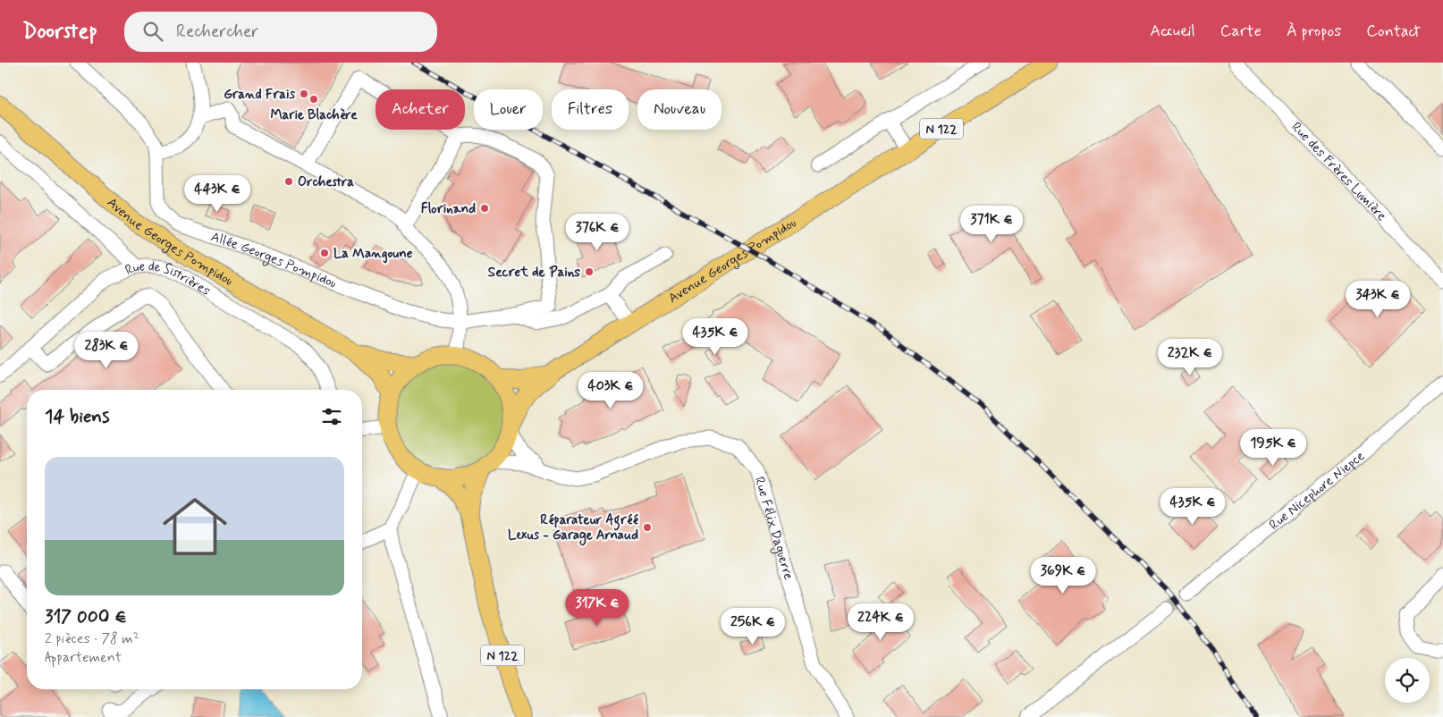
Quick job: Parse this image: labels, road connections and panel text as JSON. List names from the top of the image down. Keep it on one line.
{"streets":{"main road":["N 122","Avenue Georges Pompidou"],"street":["Rue des Frères Lumière","Allée Georges Pompidou","Rue de Sistrières","Rue Nicephore Niepce","Rue Félix Daguerre"]},"crossings":[["N 122","Avenue Georges Pompidou"],["N 122","Rue Félix Daguerre"],["Avenue Georges Pompidou","Rue Félix Daguerre"]],"places":["Grand Frais","Marie Blachère","Orchestra","Florinand","La Mangoune","Secret de Pains","Réparateur Agréé Lexus - Garage Arnaud"],"page":{"header":"Doorstep","search":"Rechercher","nav":["Accueil","Carte","À propos","Contact"],"chip":["Acheter","Louer","Filtres","Nouveau"],"price":["443K €","371K €","376K €","343K €","435K €","283K €","232K €","403K €","195K €","435K €","369K €","317K €","224K €","256K €"],"heading":"14 biens","list":[{"name":"317 000 €","note":"2 pièces · 78 m² · Appartement"}]}}
